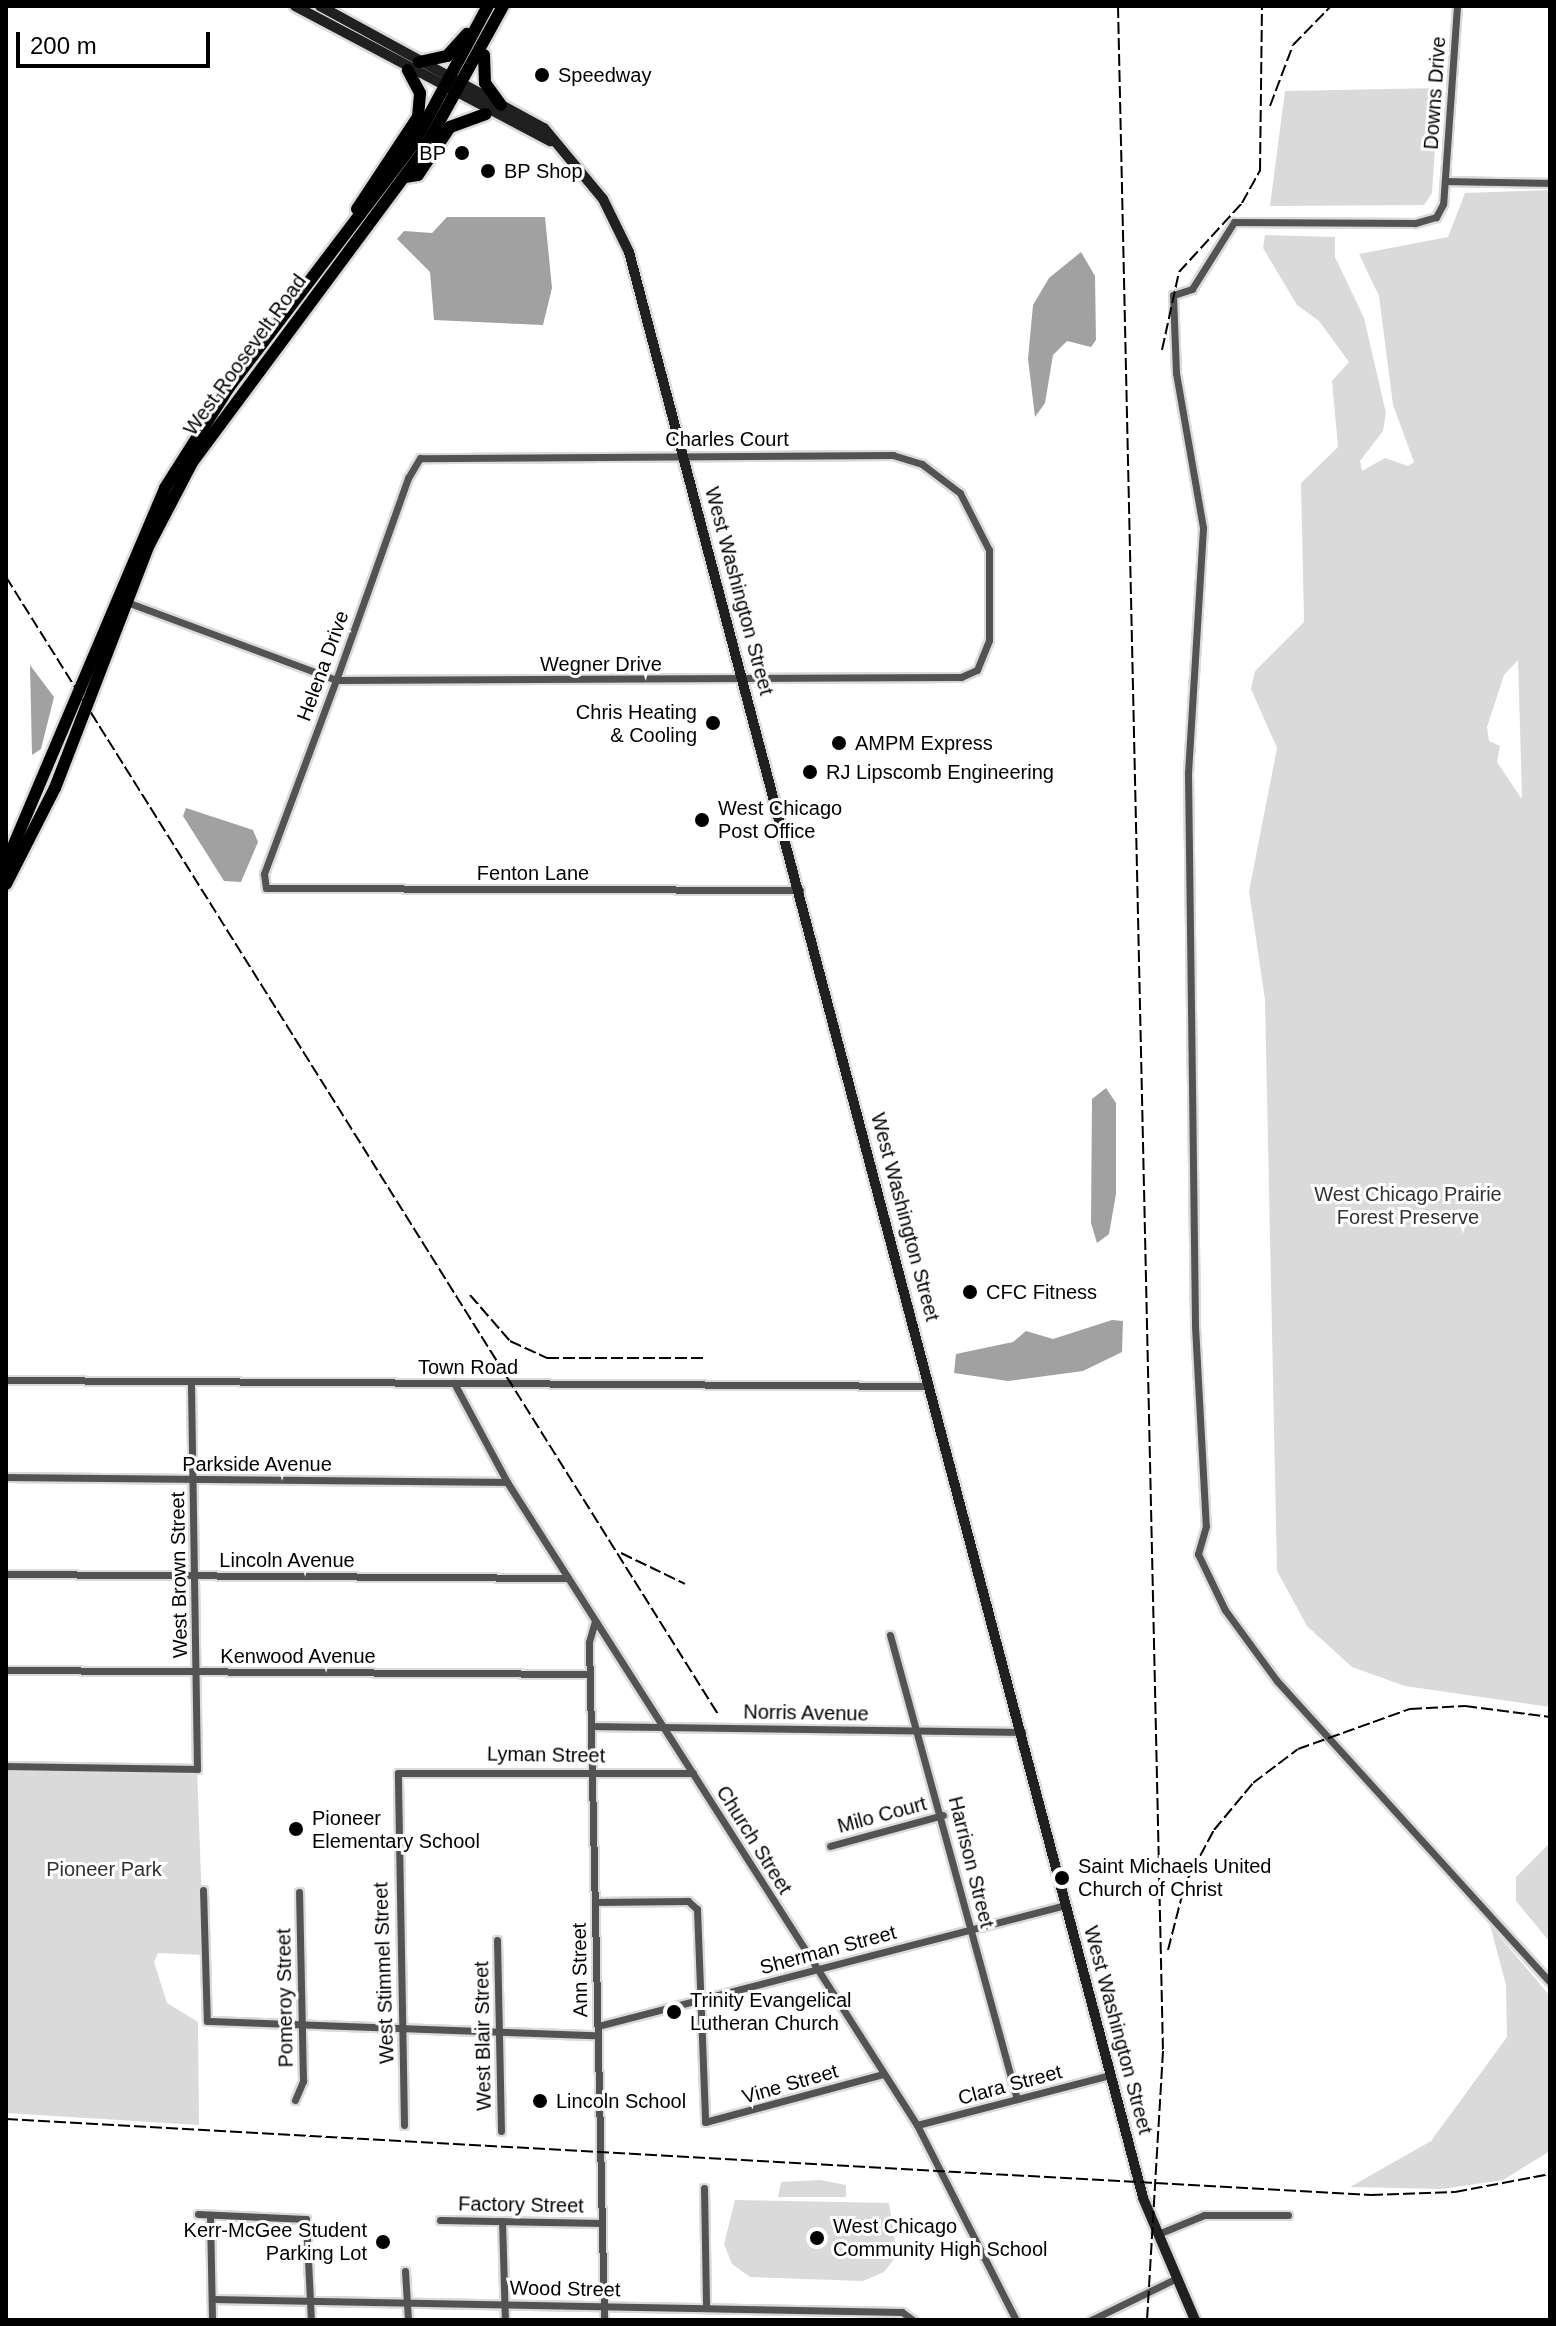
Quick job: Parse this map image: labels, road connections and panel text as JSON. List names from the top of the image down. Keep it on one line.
{"streets":{"main road":["West Roosevelt Road","West Washington Street"],"street":["Downs Drive","Charles Court","Wegner Drive","Helena Drive","Fenton Lane","Town Road","Parkside Avenue","Lincoln Avenue","West Brown Street","Kenwood Avenue","Norris Avenue","Lyman Street","Milo Court","Church Street","Harrison Street","Sherman Street","Ann Street","West Stimmel Street","Pomeroy Street","West Blair Street","Vine Street","Clara Street","Factory Street","Wood Street"]},"crossings":[["West Roosevelt Road","West Washington Street"],["West Roosevelt Road","Wegner Drive"],["Charles Court","West Washington Street"],["Charles Court","Wegner Drive"],["Charles Court","Helena Drive"],["West Washington Street","Wegner Drive"],["West Washington Street","Fenton Lane"],["West Washington Street","Town Road"],["West Washington Street","Norris Avenue"],["West Washington Street","Sherman Street"],["West Washington Street","Clara Street"],["Wegner Drive","Helena Drive"],["Helena Drive","Fenton Lane"],["Town Road","West Brown Street"],["Town Road","Church Street"],["Parkside Avenue","West Brown Street"],["Parkside Avenue","Church Street"],["Lincoln Avenue","West Brown Street"],["Lincoln Avenue","Church Street"],["West Brown Street","Kenwood Avenue"],["Kenwood Avenue","Ann Street"],["Norris Avenue","Church Street"],["Norris Avenue","Harrison Street"],["Norris Avenue","Ann Street"],["Lyman Street","Church Street"],["Lyman Street","Ann Street"],["Lyman Street","West Stimmel Street"],["Milo Court","Harrison Street"],["Church Street","Sherman Street"],["Church Street","Ann Street"],["Church Street","Vine Street"],["Church Street","Clara Street"],["Harrison Street","Sherman Street"],["Harrison Street","Clara Street"],["Sherman Street","Ann Street"],["Sherman Street","West Stimmel Street"],["Sherman Street","Pomeroy Street"],["Sherman Street","West Blair Street"],["Sherman Street","Vine Street"],["Ann Street","Factory Street"],["Ann Street","Wood Street"]],"parks":["West Chicago Prairie Forest Preserve","Pioneer Park"],"places":["Speedway","BP","BP Shop","Chris Heating & Cooling","AMPM Express","RJ Lipscomb Engineering","West Chicago Post Office","CFC Fitness","Pioneer Elementary School","Saint Michaels United Church of Christ","Trinity Evangelical Lutheran Church","Lincoln School","West Chicago Community High School","Kerr-McGee Student Parking Lot"],"scale_bar":"200 m"}
